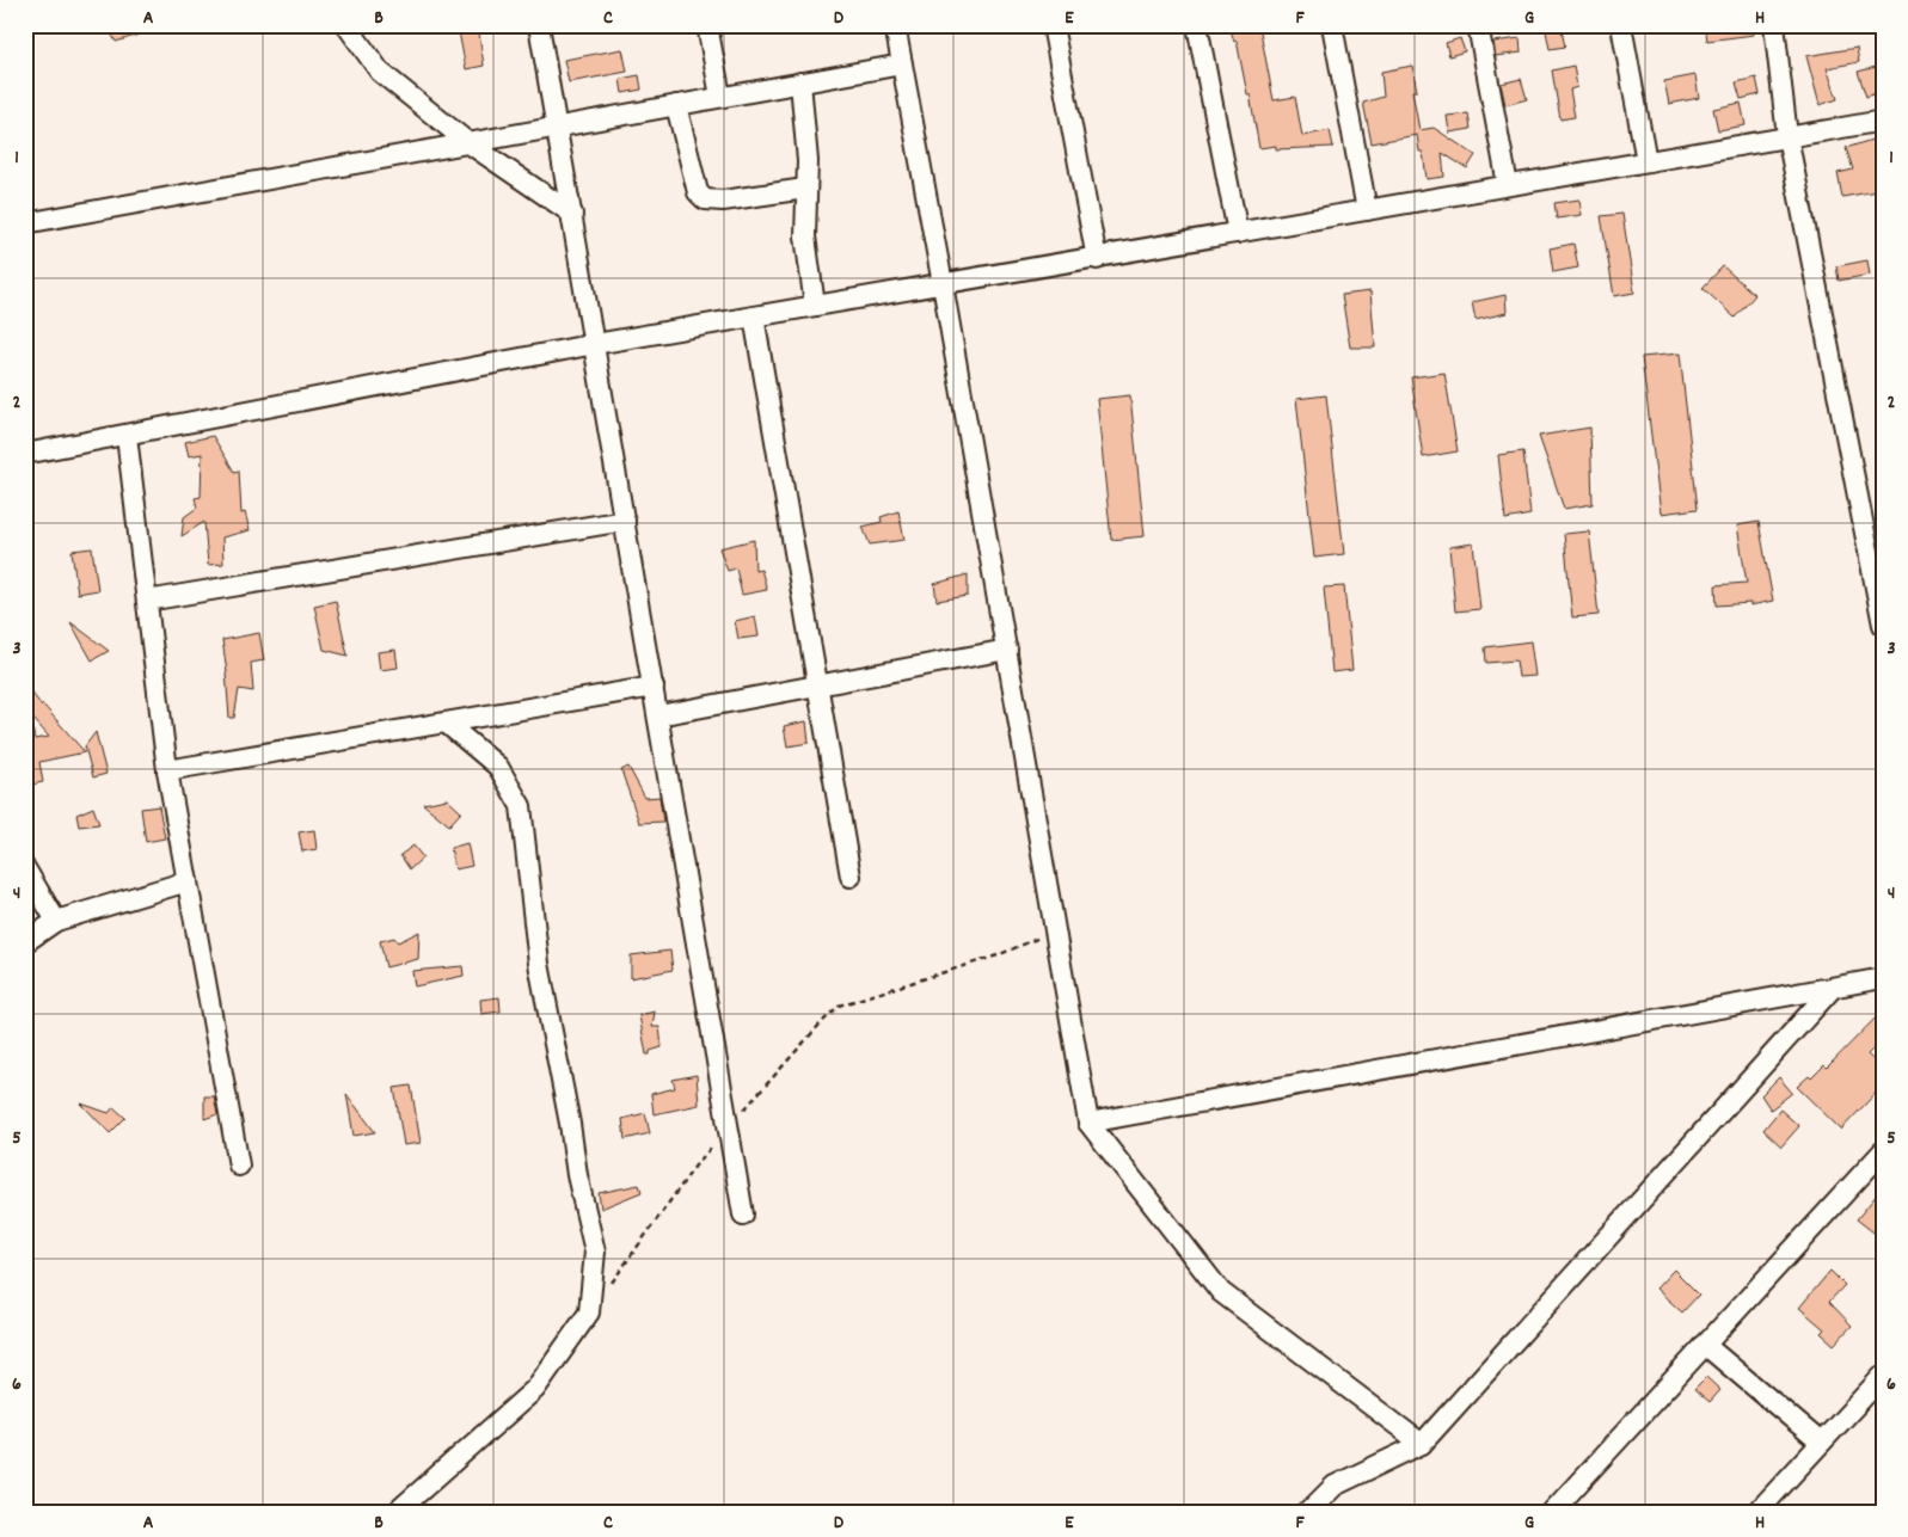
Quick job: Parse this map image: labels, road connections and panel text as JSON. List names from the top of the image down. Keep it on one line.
{"grid":{"columns":["A","B","C","D","E","F","G","H"],"rows":["1","2","3","4","5","6"]}}
